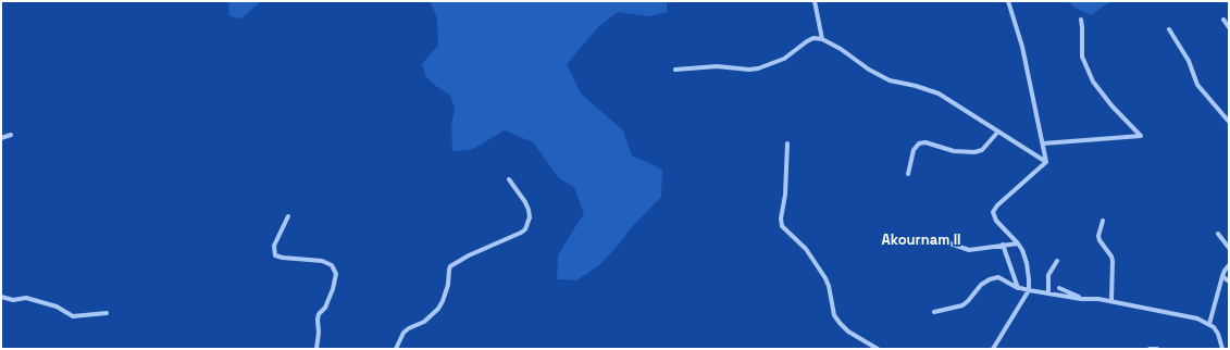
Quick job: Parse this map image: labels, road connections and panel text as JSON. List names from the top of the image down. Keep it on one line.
{"districts":["Akournam II"]}
